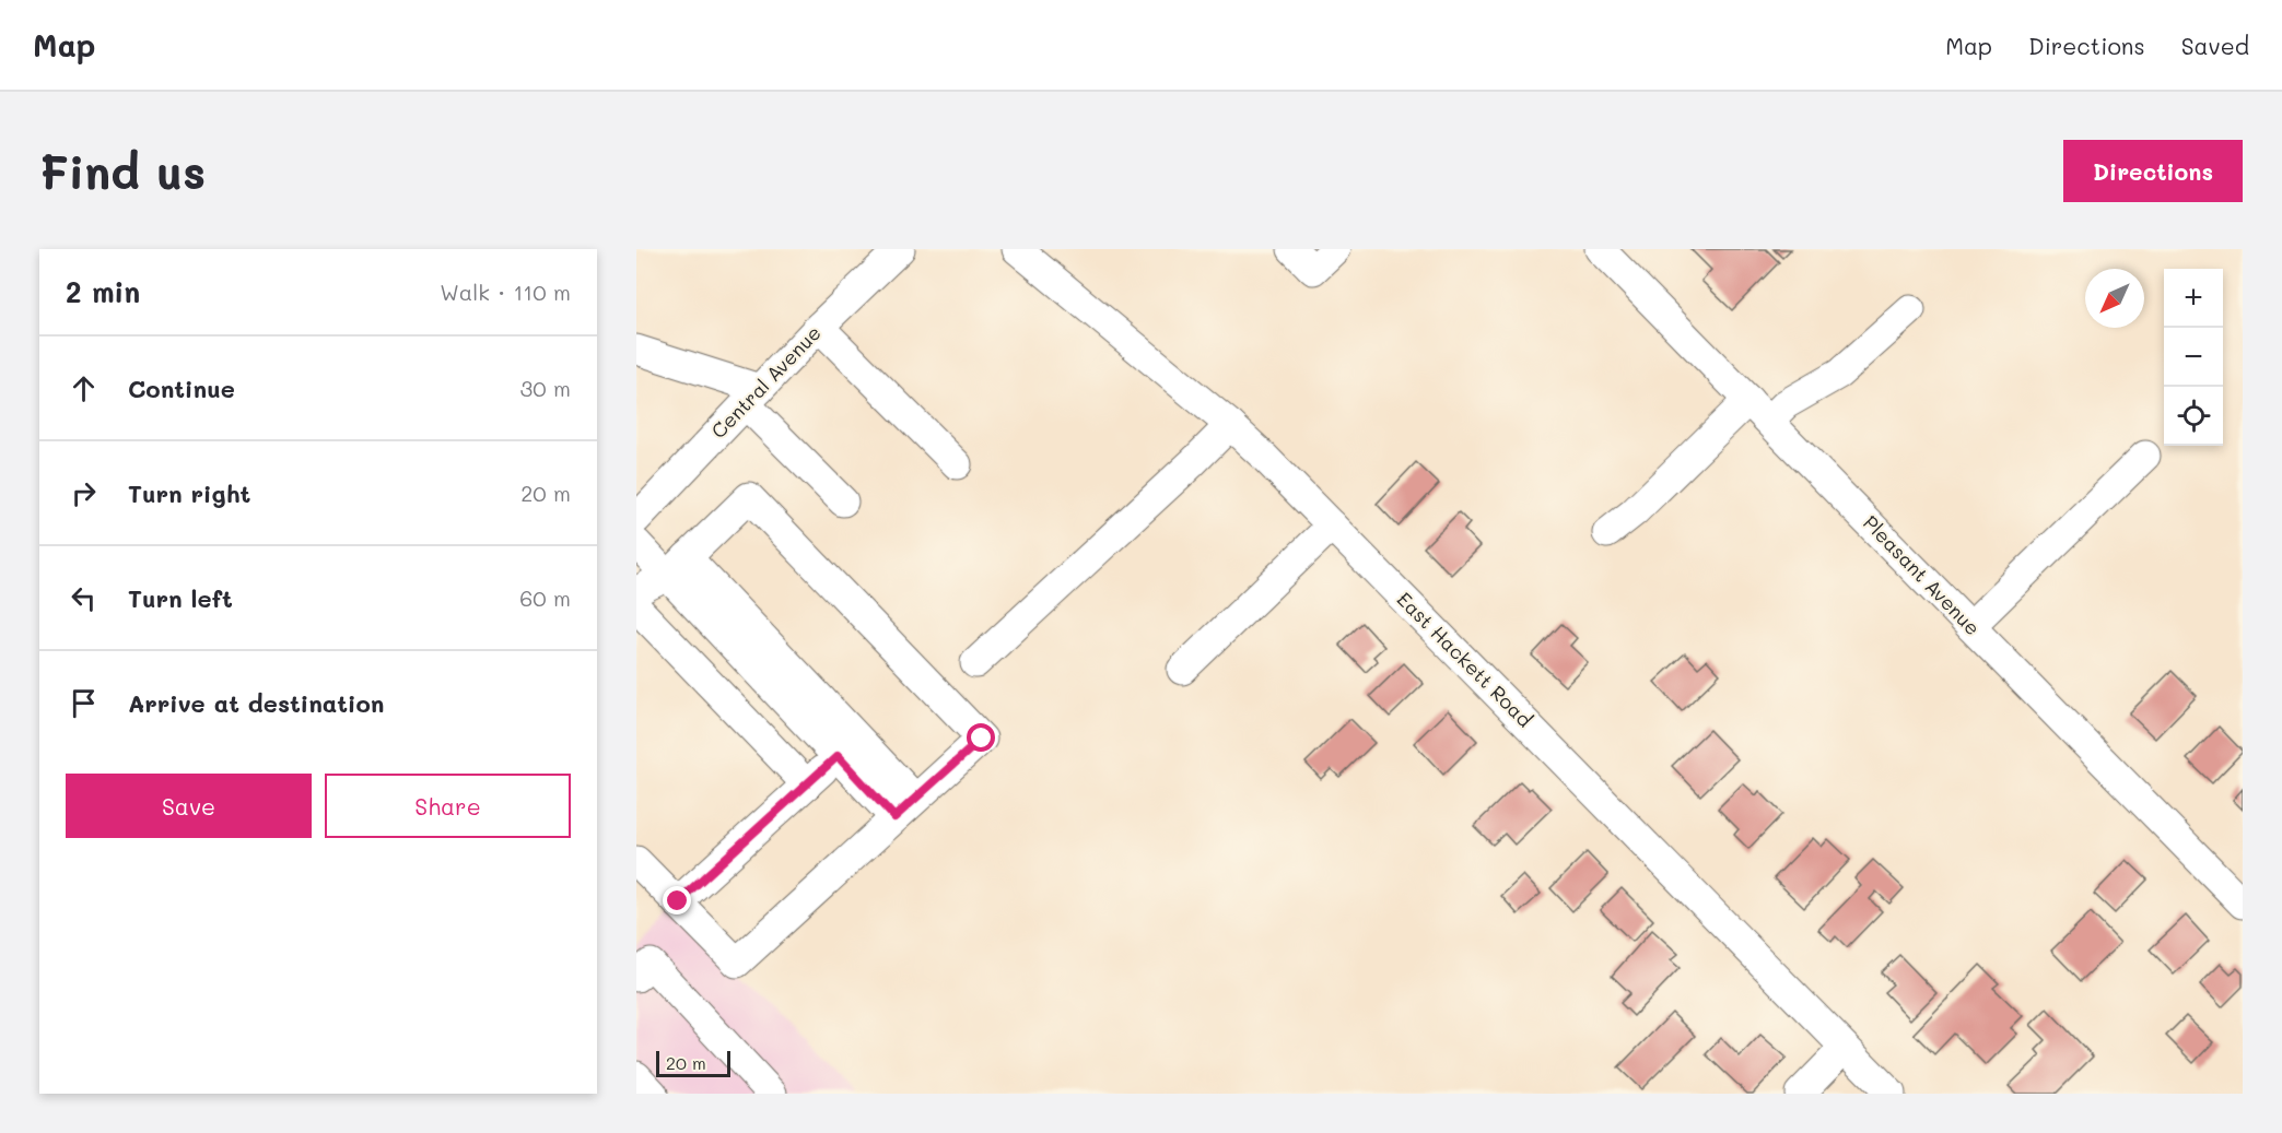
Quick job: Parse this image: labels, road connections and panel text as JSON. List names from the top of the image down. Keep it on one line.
{"streets":{"street":["Central Avenue","Pleasant Avenue","East Hackett Road"]},"scale_bar":"20 m","north":"bottom left","page":{"header":"Map","nav":["Map","Directions","Saved"],"buttons":["Directions",["Save","Share"]],"title":"Find us","heading":["2 min","Walk · 110 m"],"map_buttons":["+","−"],"list":[["Continue","30 m"],["Turn right","20 m"],["Turn left","60 m"],"Arrive at destination"],"scale":"20 m"}}
